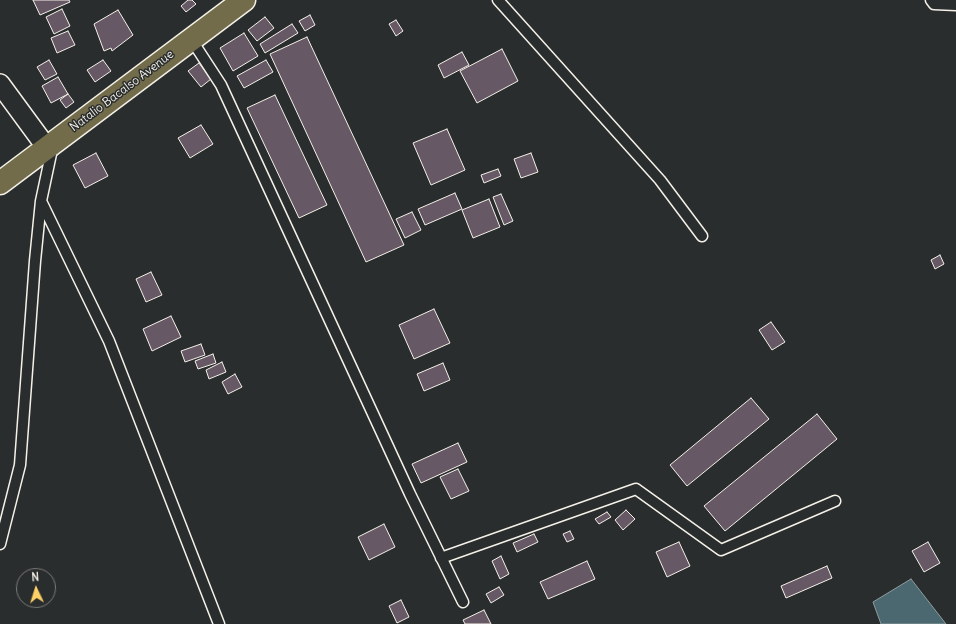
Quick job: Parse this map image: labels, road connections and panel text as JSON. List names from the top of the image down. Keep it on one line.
{"streets":{"highway":["Natalio Bacalso Avenue"]},"north":"top"}
